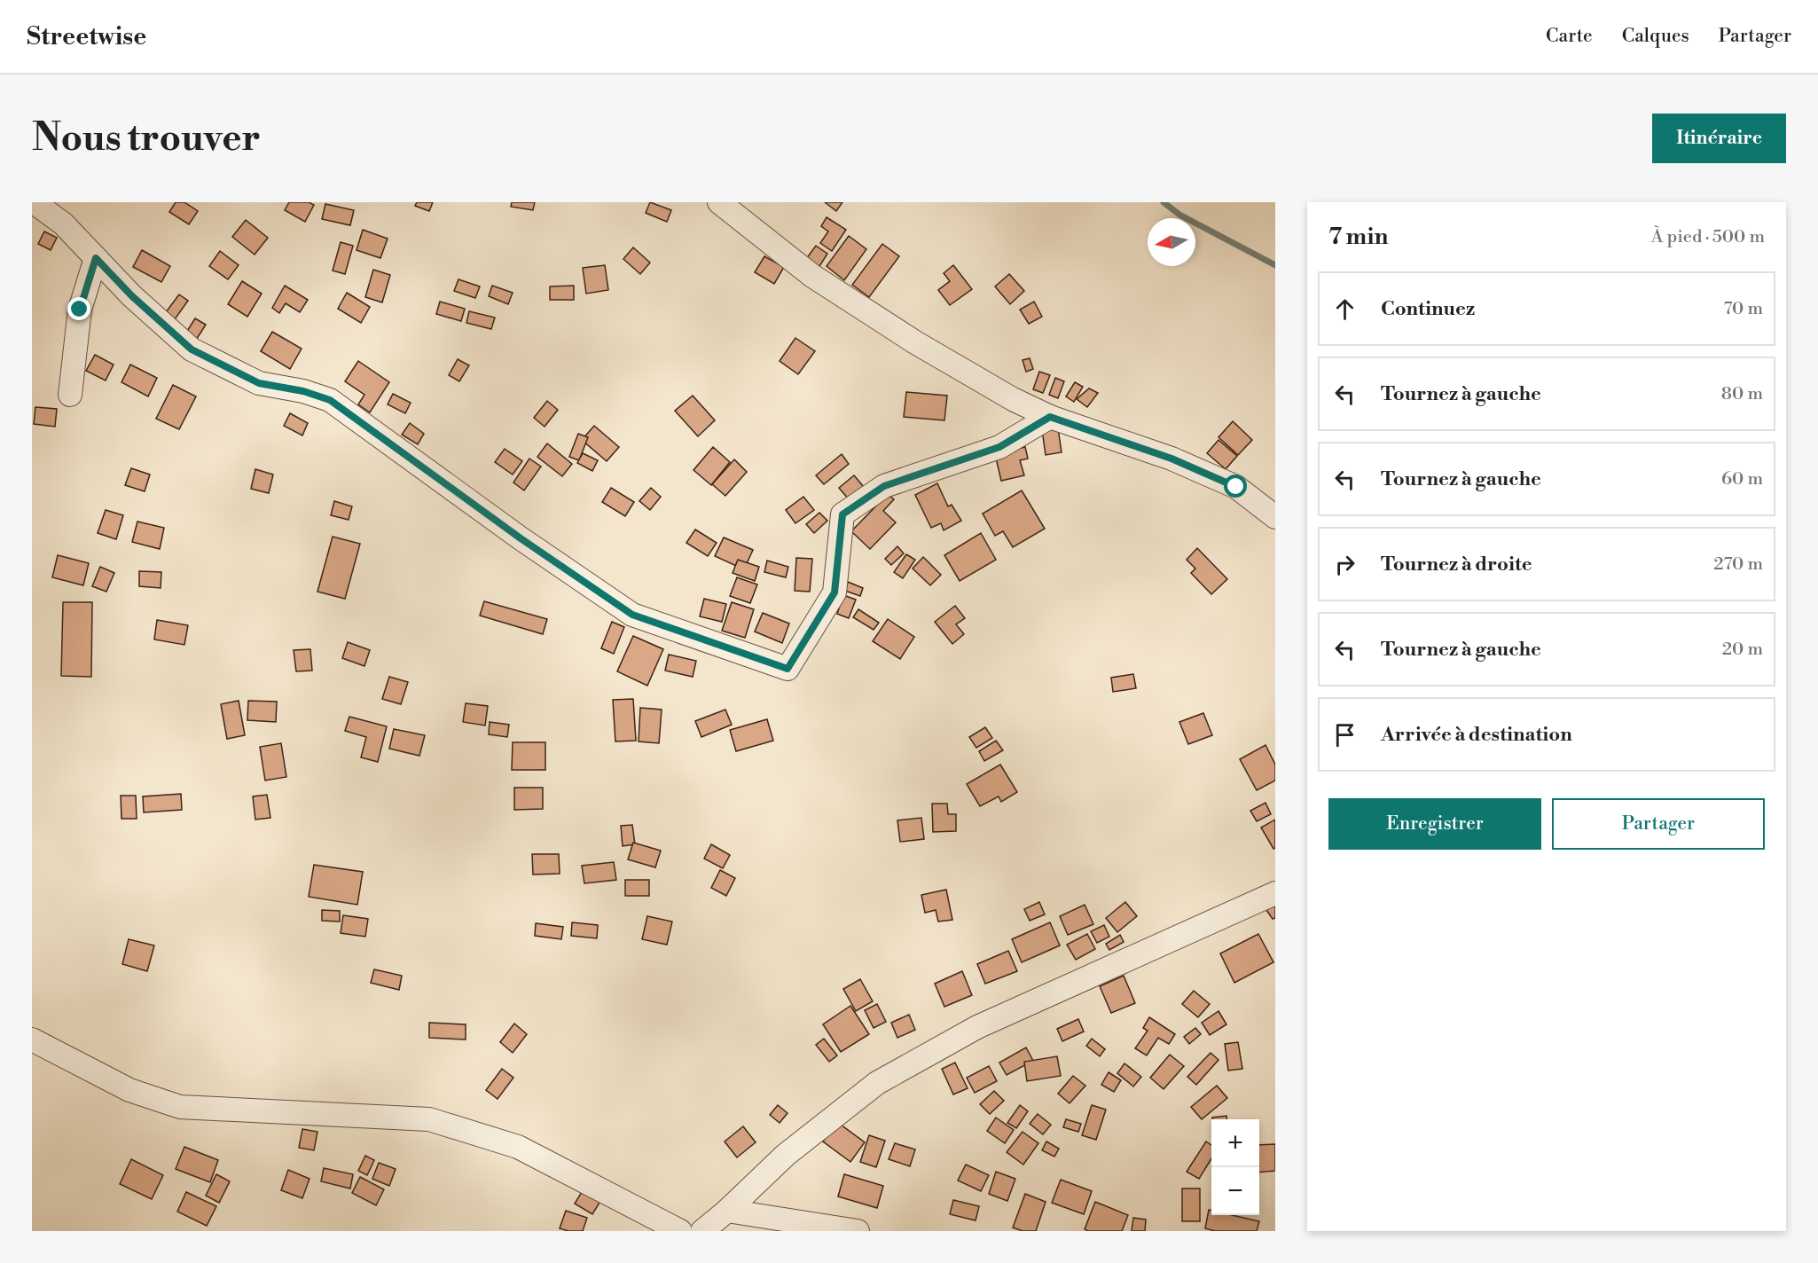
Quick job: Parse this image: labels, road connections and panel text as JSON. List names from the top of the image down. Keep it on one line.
{"north":"left","page":{"header":"Streetwise","nav":["Carte","Calques","Partager"],"buttons":["Itinéraire",["Enregistrer","Partager"]],"title":"Nous trouver","heading":["7 min","À pied · 500 m"],"list":[["Continuez","70 m"],["Tournez à gauche","80 m"],["Tournez à gauche","60 m"],["Tournez à droite","270 m"],["Tournez à gauche","20 m"],"Arrivée à destination"],"map_buttons":["+","−"]}}
